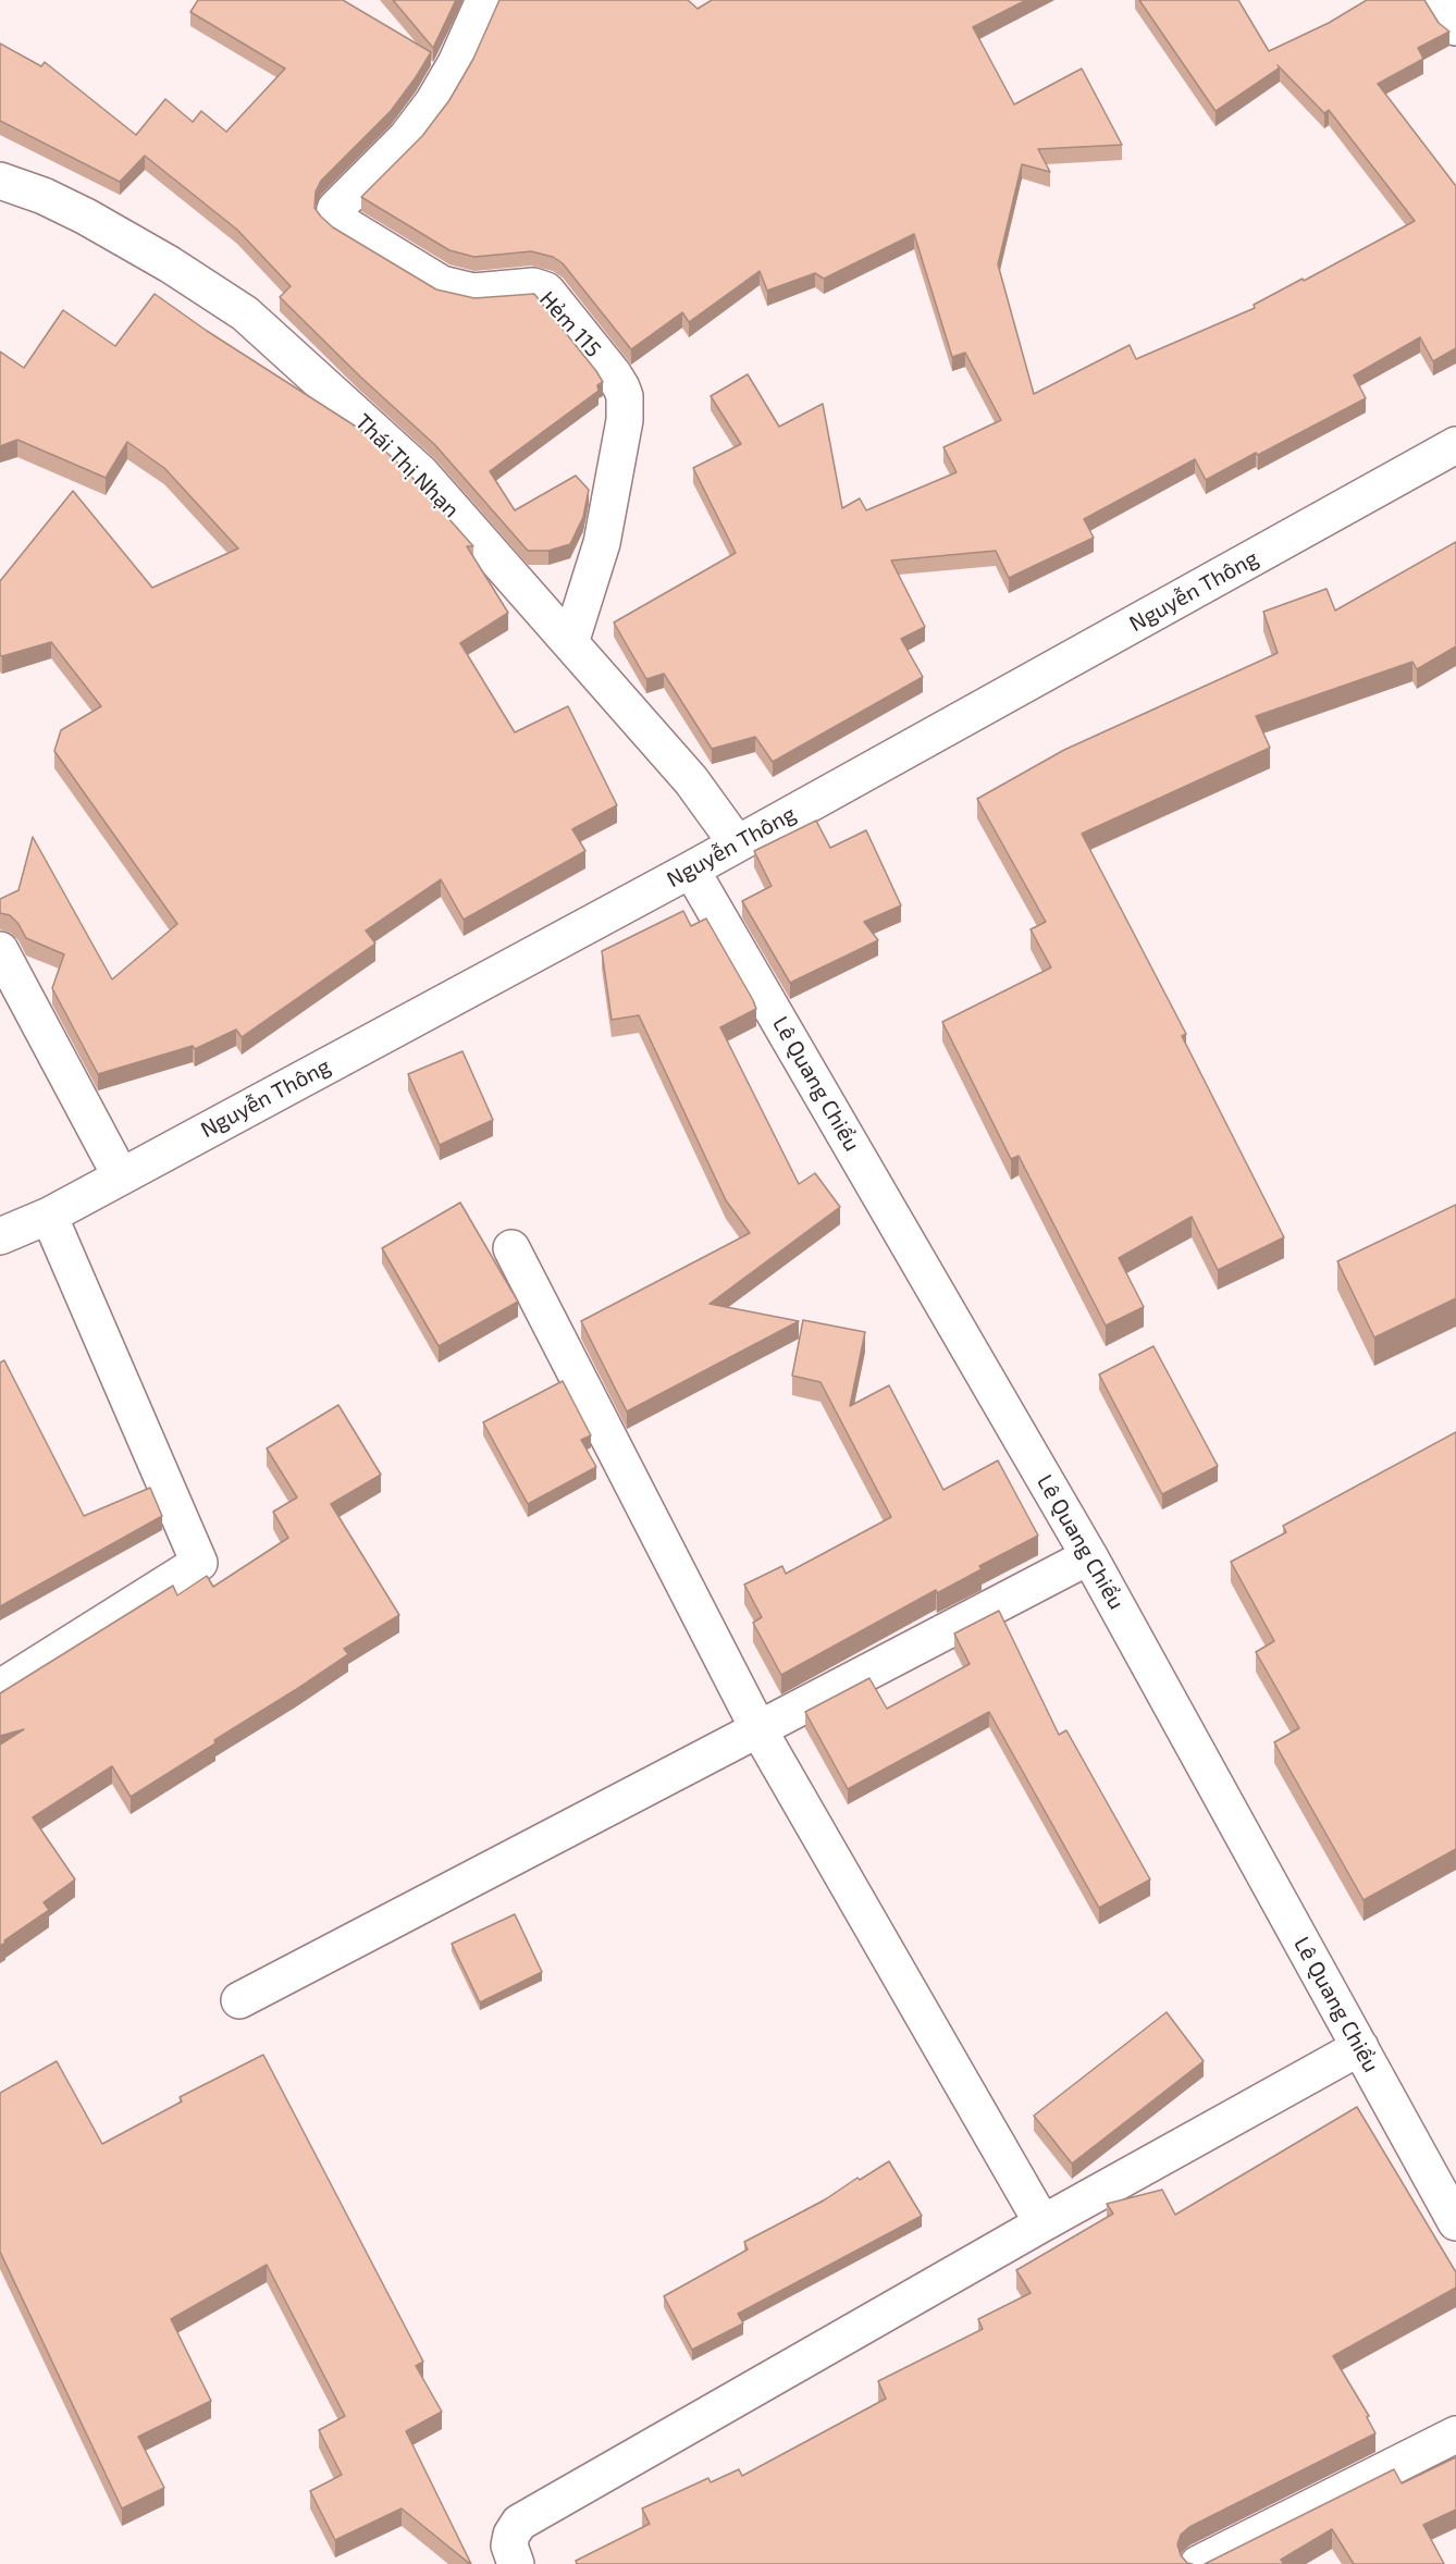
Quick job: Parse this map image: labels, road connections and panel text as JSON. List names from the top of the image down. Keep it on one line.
{"streets":{"street":["Hẻm 115","Thái Thị Nhạn","Nguyễn Thông","Lê Quang Chiểu"]},"crossings":[["Hẻm 115","Thái Thị Nhạn"],["Thái Thị Nhạn","Nguyễn Thông"],["Nguyễn Thông","Lê Quang Chiểu"]]}
